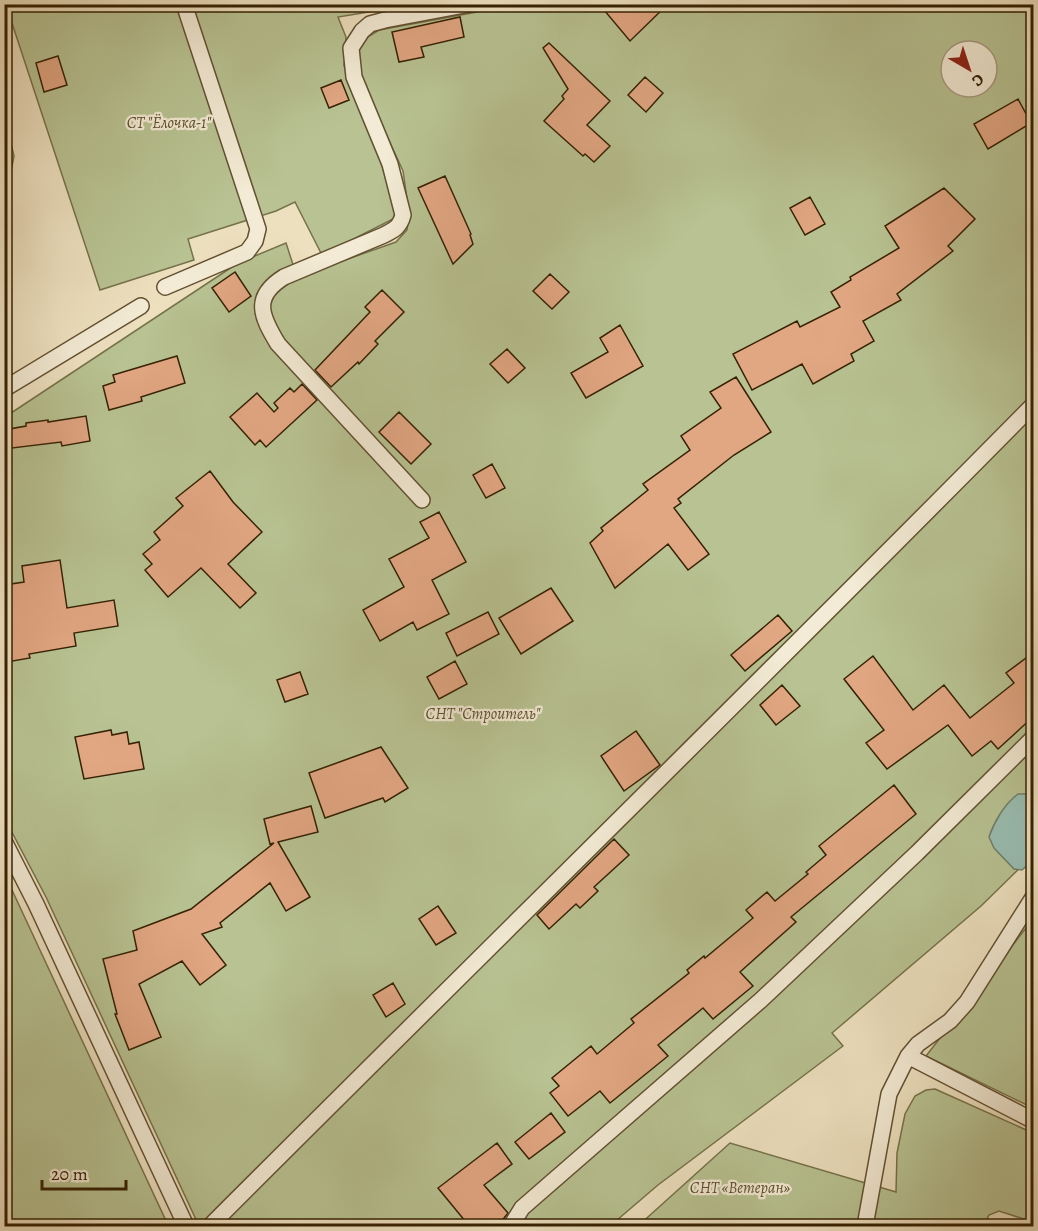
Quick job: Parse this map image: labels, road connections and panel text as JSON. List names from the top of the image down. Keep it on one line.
{"parks":["СТ \"Ёлочка-1\"","СНТ \"Строитель\"","СНТ «Ветеран»"],"scale_bar":"20 m","north":"bottom right"}
